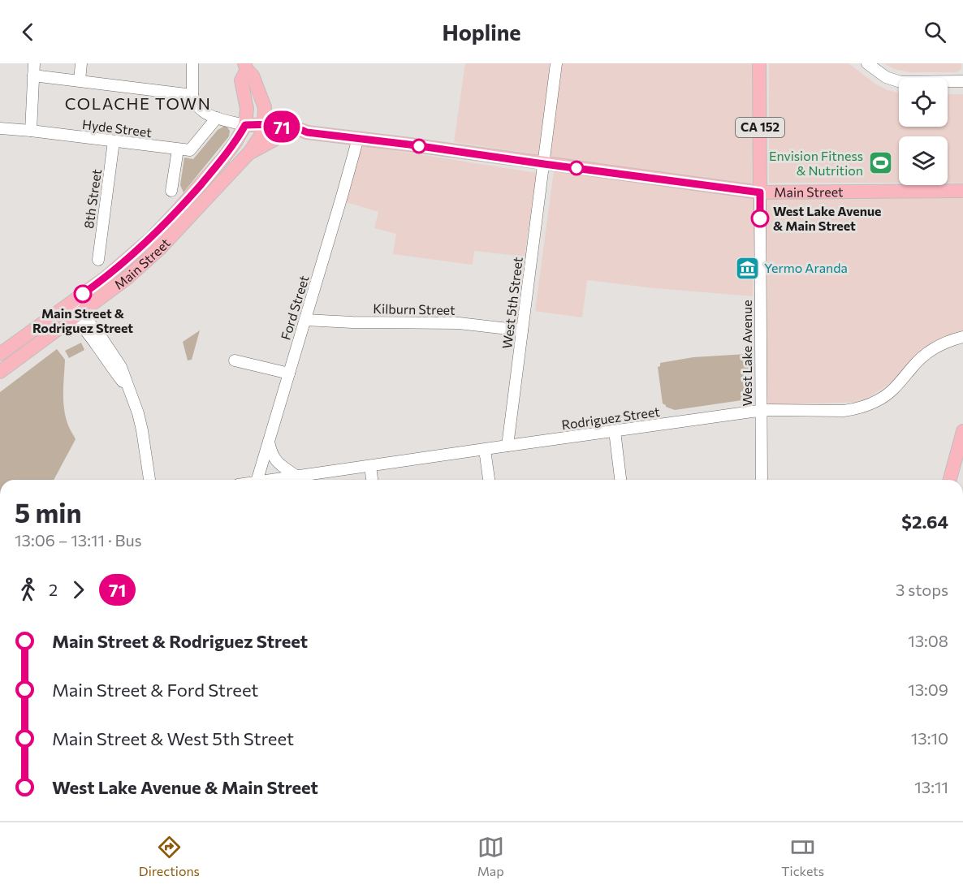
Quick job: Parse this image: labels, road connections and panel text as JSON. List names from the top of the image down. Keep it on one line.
{"streets":{"main road":["CA 152","Main Street"],"street":["Hyde Street","8th Street","West 5th Street","Ford Street","Kilburn Street","West Lake Avenue","Rodriguez Street"]},"crossings":[["CA 152","Main Street"],["CA 152","West Lake Avenue"],["Hyde Street","8th Street"],["Main Street","West 5th Street"],["Main Street","Ford Street"],["Main Street","West Lake Avenue"],["West 5th Street","Kilburn Street"],["West 5th Street","Rodriguez Street"],["Ford Street","Kilburn Street"],["West Lake Avenue","Rodriguez Street"]],"districts":["COLACHE TOWN"],"places":{"sports":["Envision Fitness & Nutrition"],"other":["West Lake Avenue & Main Street","Main Street & Rodriguez Street"],"museum":["Yermo Aranda"]},"lines":["bus line 71"],"page":{"header":"Hopline","on_map":"71","heading":["5 min","13:06 – 13:11 · Bus","$2.64"],"legs":["2","71","3 stops"],"list":[{"name":"Main Street & Rodriguez Street","value":"13:08"},{"name":"Main Street & Ford Street","value":"13:09"},{"name":"Main Street & West 5th Street","value":"13:10"},{"name":"West Lake Avenue & Main Street","value":"13:11"}],"tabs":["Directions","Map","Tickets"]}}
